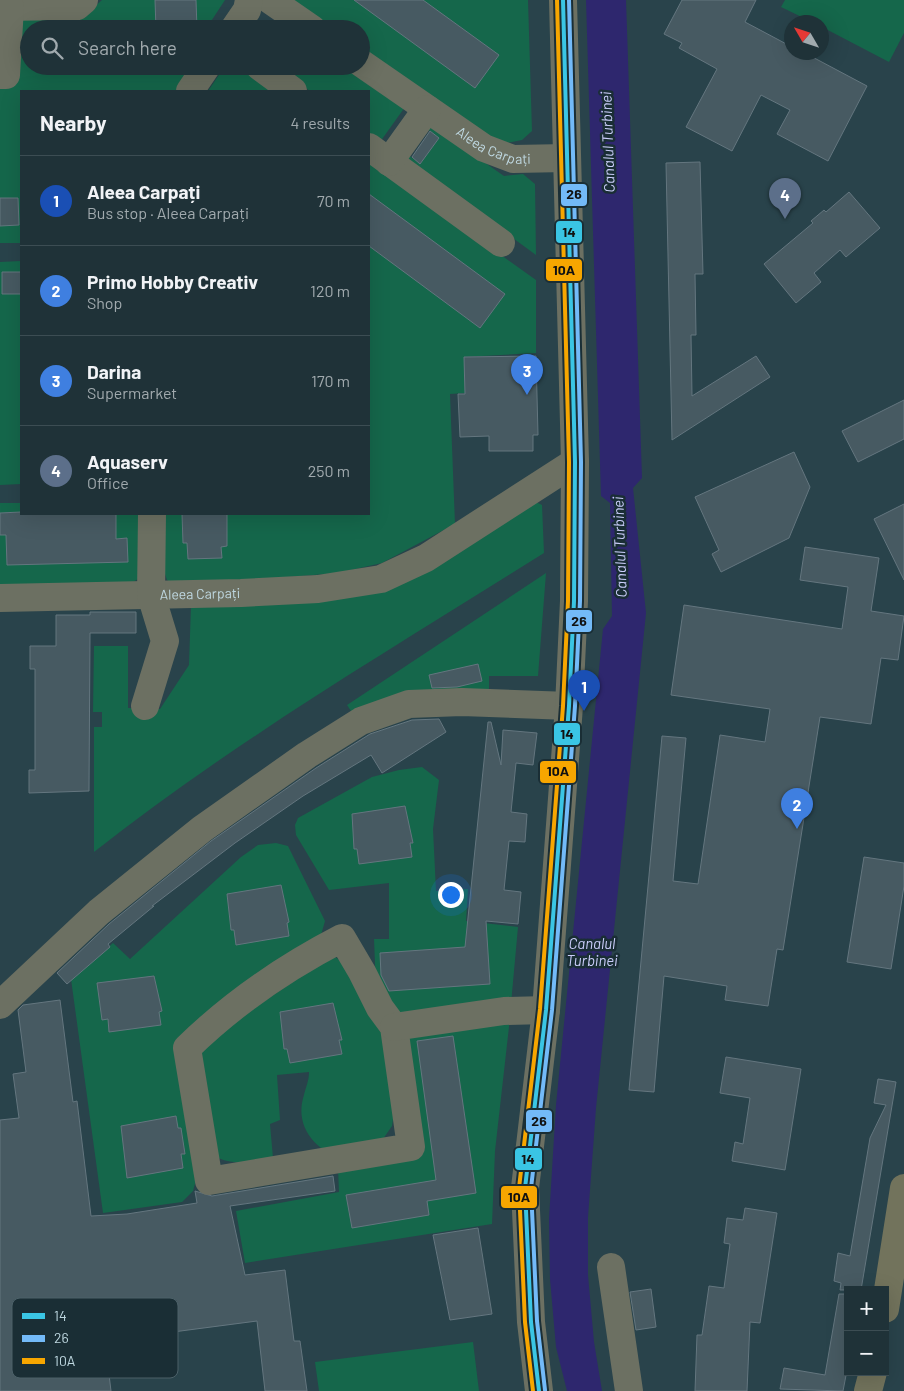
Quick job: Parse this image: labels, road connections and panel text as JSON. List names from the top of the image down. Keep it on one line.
{"streets":{"street":["Aleea Carpați"]},"water":["Canalul Turbinei"],"lines":["transit line 14","transit line 26","transit line 10A"],"legend":["14","26","10A"],"north":"top left","page":{"search":"Search here","heading":["Nearby","4 results"],"list":[{"mark":"1","name":"Aleea Carpați","note":"Bus stop · Aleea Carpați","value":"70 m"},{"mark":"2","name":"Primo Hobby Creativ","note":"Shop","value":"120 m"},{"mark":"3","name":"Darina","note":"Supermarket","value":"170 m"},{"mark":"4","name":"Aquaserv","note":"Office","value":"250 m"}],"pins":["4","3","1","2"],"map_buttons":["+","−"]}}
